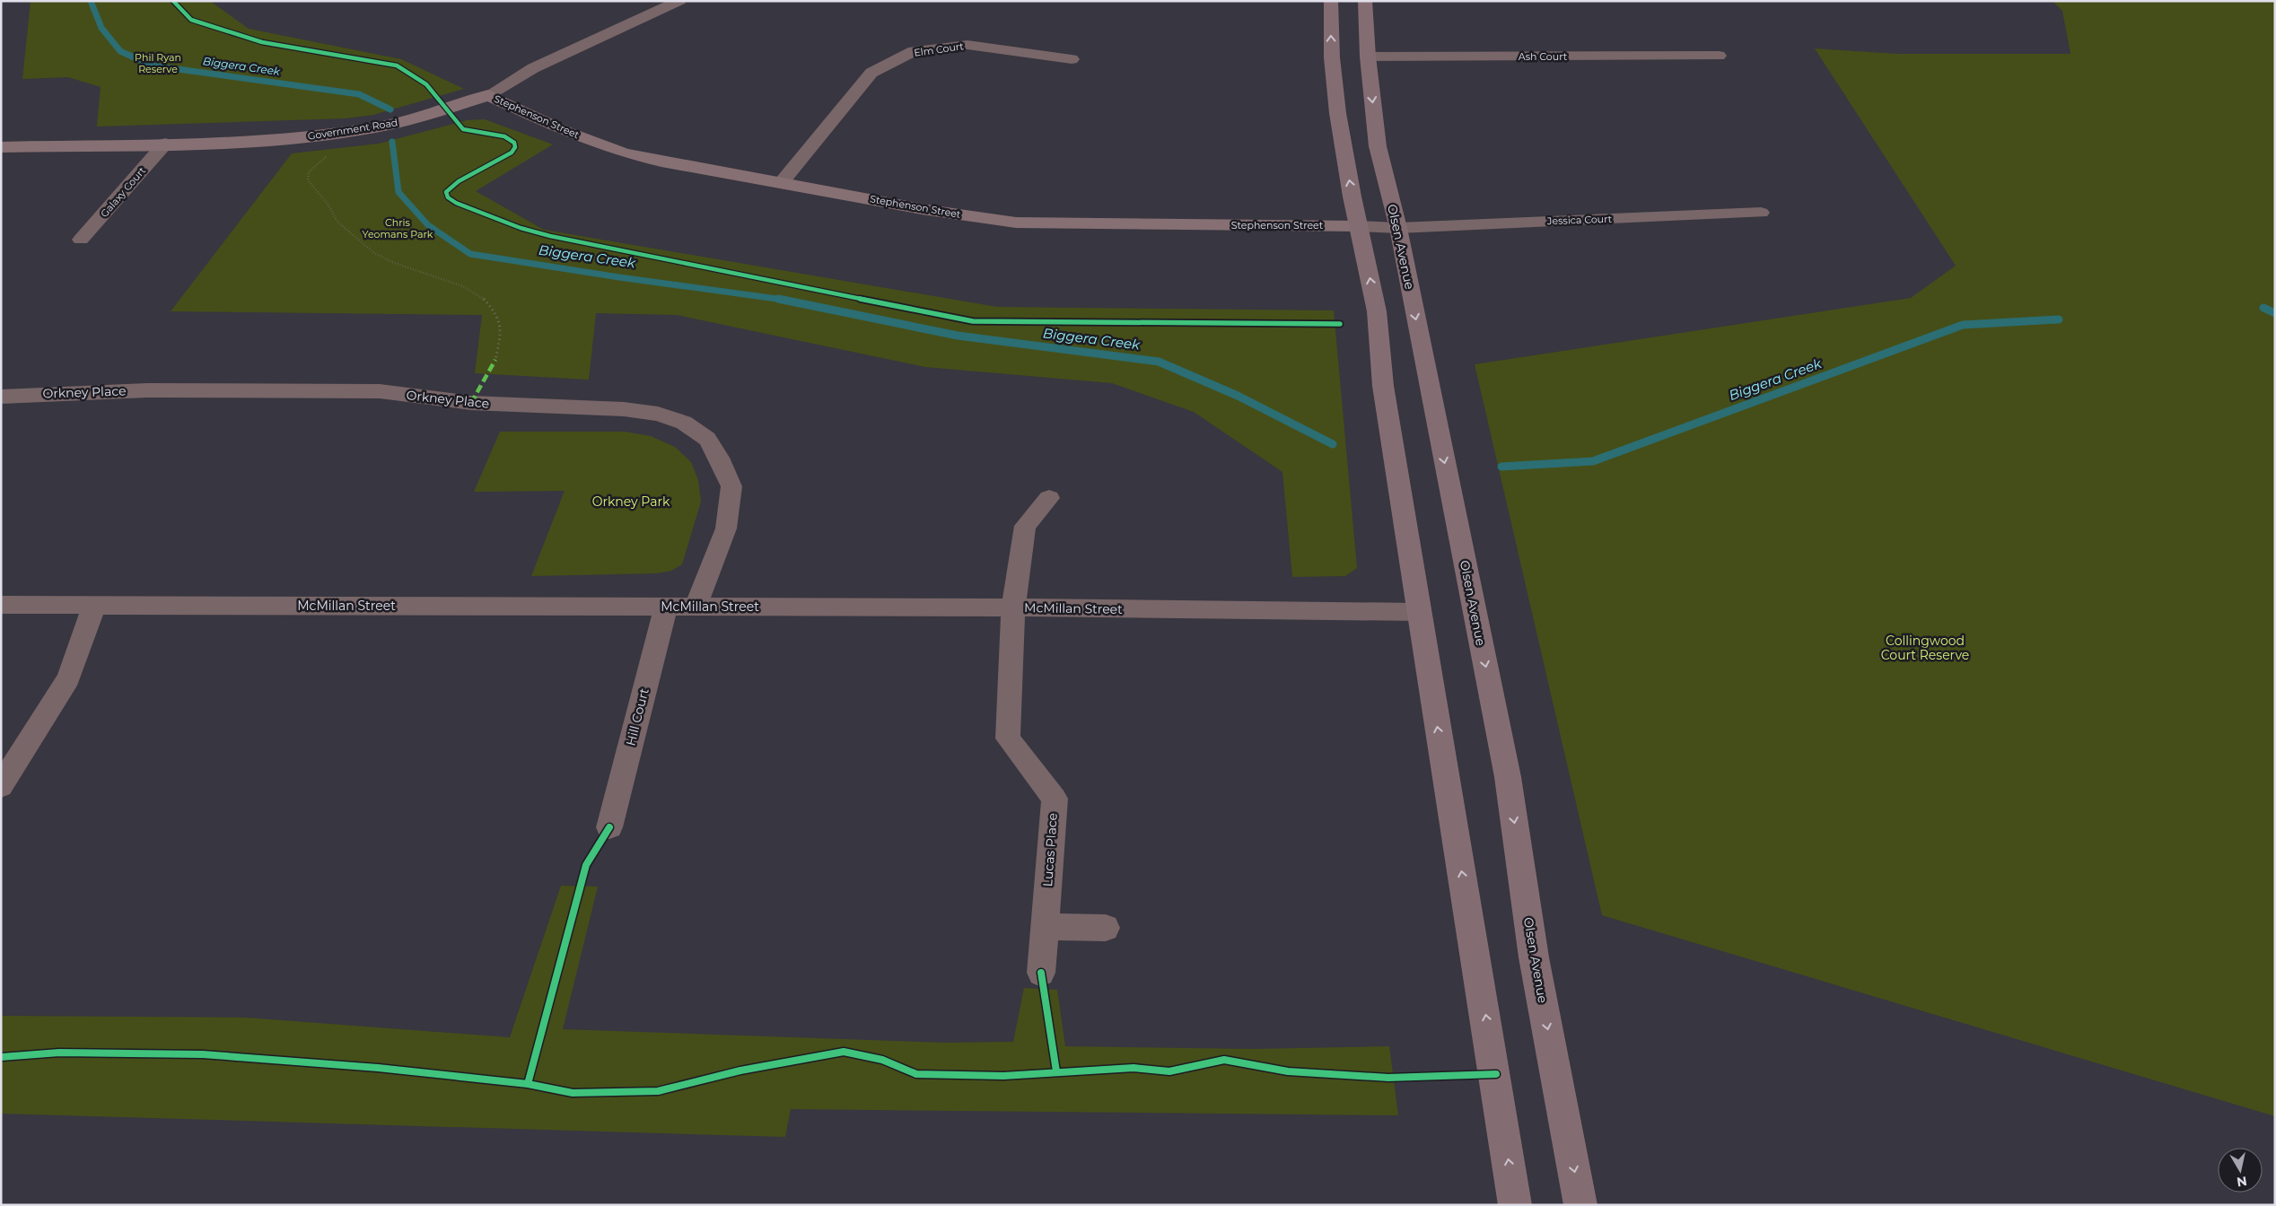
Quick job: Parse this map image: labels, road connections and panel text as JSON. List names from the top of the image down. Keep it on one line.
{"streets":{"main road":["Olsen Avenue"],"street":["Elm Court","Ash Court","Stephenson Street","Government Road","Galaxy Court","Jessica Court","Orkney Place","McMillan Street","Hill Court","Lucas Place"]},"crossings":[["Elm Court","Stephenson Street"],["Ash Court","Olsen Avenue"],["Stephenson Street","Government Road"],["Stephenson Street","Jessica Court"],["Government Road","Galaxy Court"],["Jessica Court","Olsen Avenue"],["Orkney Place","McMillan Street"],["McMillan Street","Hill Court"],["McMillan Street","Lucas Place"]],"water":["Biggera Creek"],"parks":["Phil Ryan Reserve","Chris Yeomans Park","Orkney Park","Collingwood Court Reserve"],"north":"bottom"}
